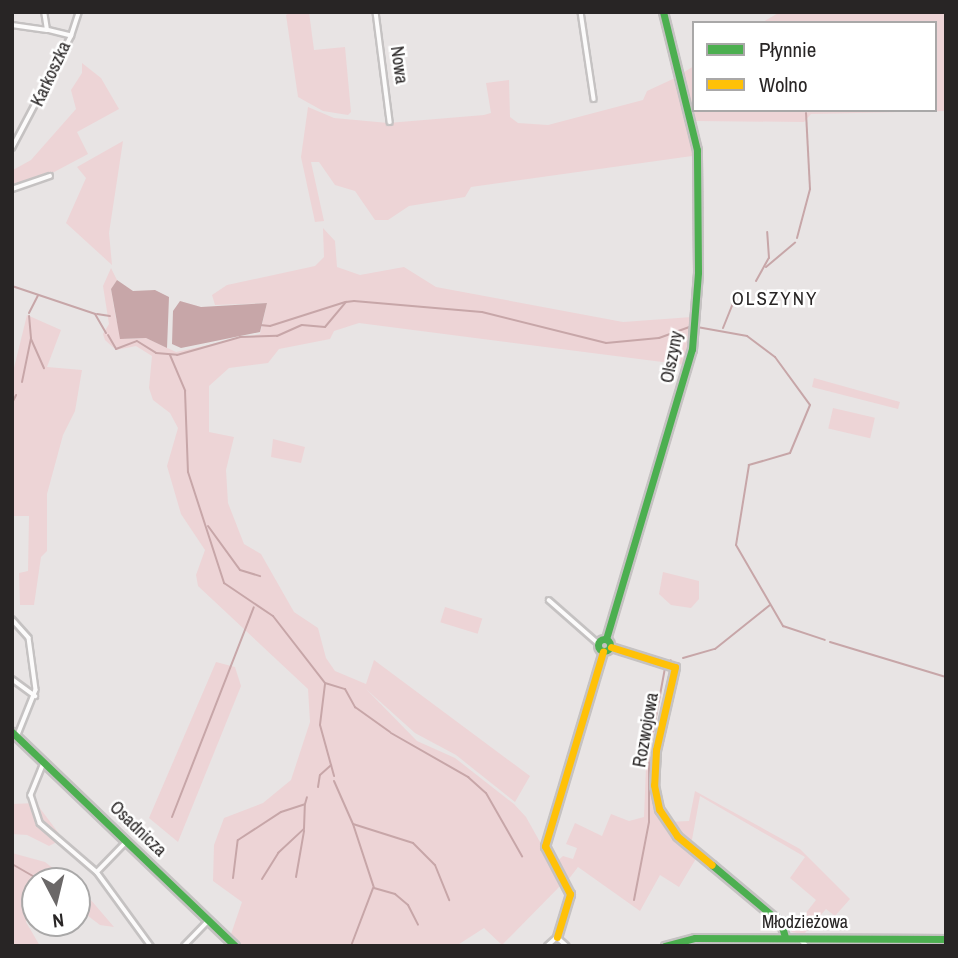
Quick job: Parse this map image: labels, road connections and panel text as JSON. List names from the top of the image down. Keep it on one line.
{"streets":{"street":["Nowa","Karkoszka","Olszyny","Rozwojowa","Osadnicza","Młodzieżowa"]},"crossings":[["Rozwojowa","Młodzieżowa"]],"districts":["OLSZYNY"],"legend":["Płynnie","Wolno"],"north":"bottom"}
